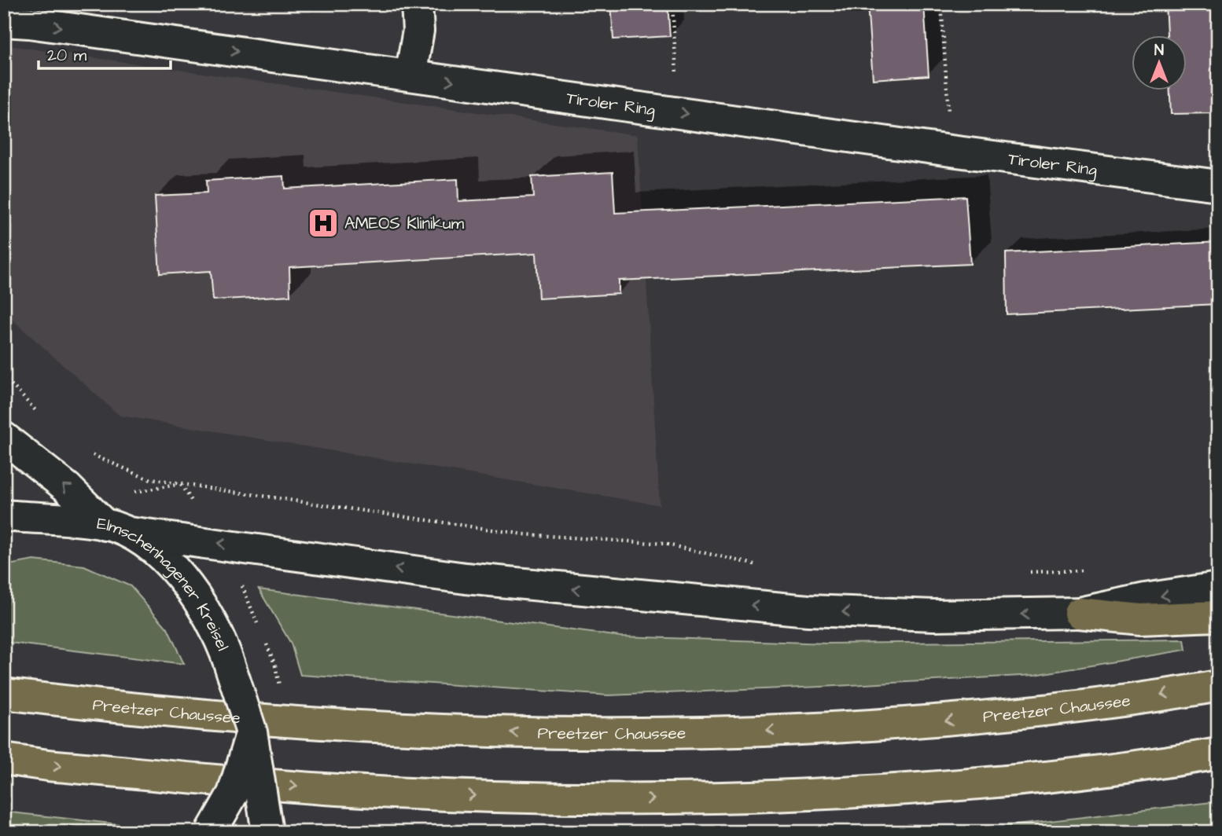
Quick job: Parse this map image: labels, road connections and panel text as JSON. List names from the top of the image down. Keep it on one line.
{"streets":{"highway":["Preetzer Chaussee"],"street":["Tiroler Ring","Elmschenhagener Kreisel"]},"one_way":["Tiroler Ring"],"places":{"hospital":["AMEOS Klinikum"]},"scale_bar":"20 m","north":"top"}
